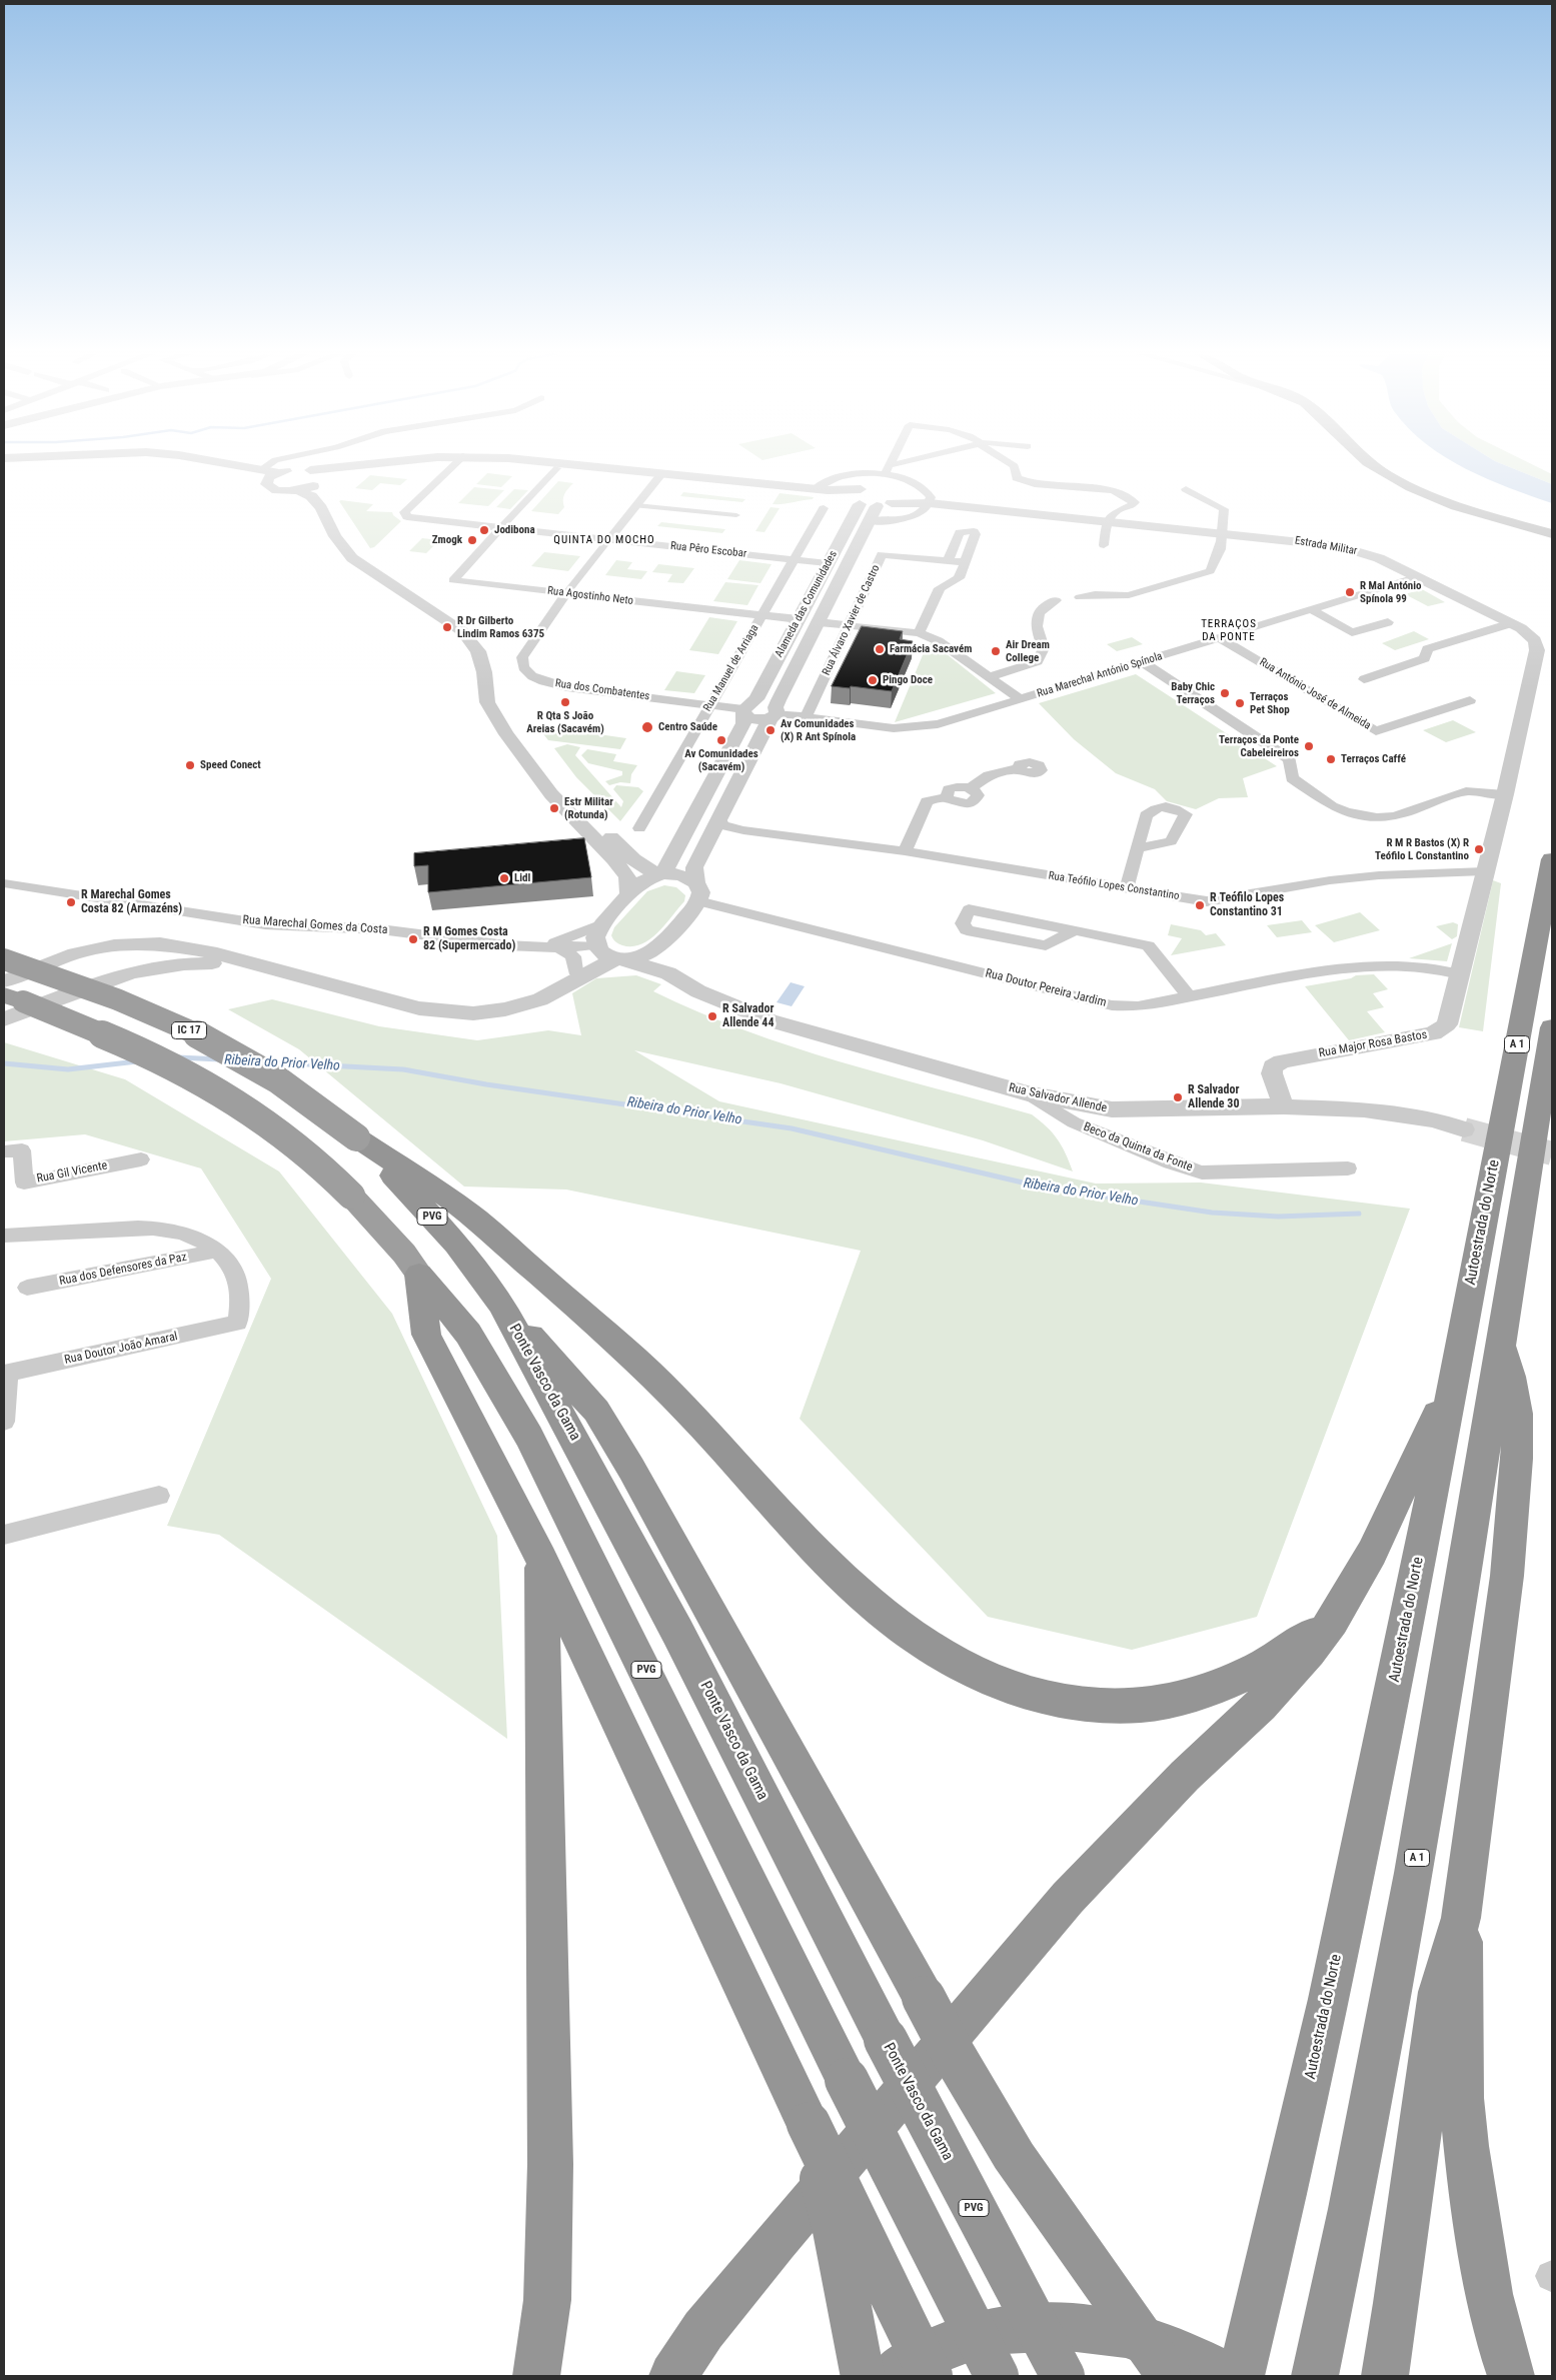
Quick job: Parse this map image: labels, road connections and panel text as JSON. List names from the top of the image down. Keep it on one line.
{"streets":{"highway":["IC 17","A 1","PVG","Autoestrada do Norte","Ponte Vasco da Gama"],"street":["Estrada Militar","Rua Pêro Escobar","Rua Agostinho Neto","Alameda das Comunidades","Rua Álvaro Xavier de Castro","Rua Manuel de Arriaga","Rua Marechal António Spínola","Rua dos Combatentes","Rua António José de Almeida","Rua Teófilo Lopes Constantino","Rua Marechal Gomes da Costa","Rua Doutor Pereira Jardim","Rua Major Rosa Bastos","Rua Salvador Allende","Beco da Quinta da Fonte","Rua Gil Vicente","Rua dos Defensores da Paz","Rua Doutor João Amaral"]},"crossings":[["Estrada Militar","Alameda das Comunidades"],["Estrada Militar","Rua Marechal António Spínola"],["Estrada Militar","Rua Teófilo Lopes Constantino"],["Estrada Militar","Rua Major Rosa Bastos"],["Rua Pêro Escobar","Rua Agostinho Neto"],["Rua Pêro Escobar","Alameda das Comunidades"],["Rua Pêro Escobar","Rua Manuel de Arriaga"],["Rua Agostinho Neto","Alameda das Comunidades"],["Rua Agostinho Neto","Rua Manuel de Arriaga"],["Rua Agostinho Neto","Rua dos Combatentes"],["Alameda das Comunidades","Rua Marechal António Spínola"],["Alameda das Comunidades","Rua dos Combatentes"],["Alameda das Comunidades","Rua Teófilo Lopes Constantino"],["Alameda das Comunidades","Rua Doutor Pereira Jardim"],["Rua Álvaro Xavier de Castro","Rua Marechal António Spínola"],["Rua Manuel de Arriaga","Rua dos Combatentes"],["Rua Marechal António Spínola","Rua António José de Almeida"],["Rua Teófilo Lopes Constantino","Rua Major Rosa Bastos"],["Rua Marechal Gomes da Costa","Rua Salvador Allende"],["Rua Doutor Pereira Jardim","Rua Major Rosa Bastos"],["IC 17","Ponte Vasco da Gama"],["Rua Major Rosa Bastos","Rua Salvador Allende"],["Rua Salvador Allende","Beco da Quinta da Fonte"],["Rua dos Defensores da Paz","Rua Doutor João Amaral"]],"districts":["QUINTA DO MOCHO","TERRAÇOS DA PONTE"],"water":["Ribeira do Prior Velho"],"places":["Jodibona","Zmogk","R Mal António Spínola 99","R Dr Gilberto Lindim Ramos 6375","Farmácia Sacavém","Air Dream College","Pingo Doce","Baby Chic Terraços","R Qta S João Areias (Sacavém)","Terraços Pet Shop","Centro Saúde","Av Comunidades (X) R Ant Spínola","Av Comunidades (Sacavém)","Terraços da Ponte Cabeleireiros","Terraços Caffé","Speed Conect","Estr Militar (Rotunda)","R M R Bastos (X) R Teófilo L Constantino","Lidl","R Marechal Gomes Costa 82 (Armazéns)","R Teófilo Lopes Constantino 31","R M Gomes Costa 82 (Supermercado)","R Salvador Allende 44","R Salvador Allende 30"]}
